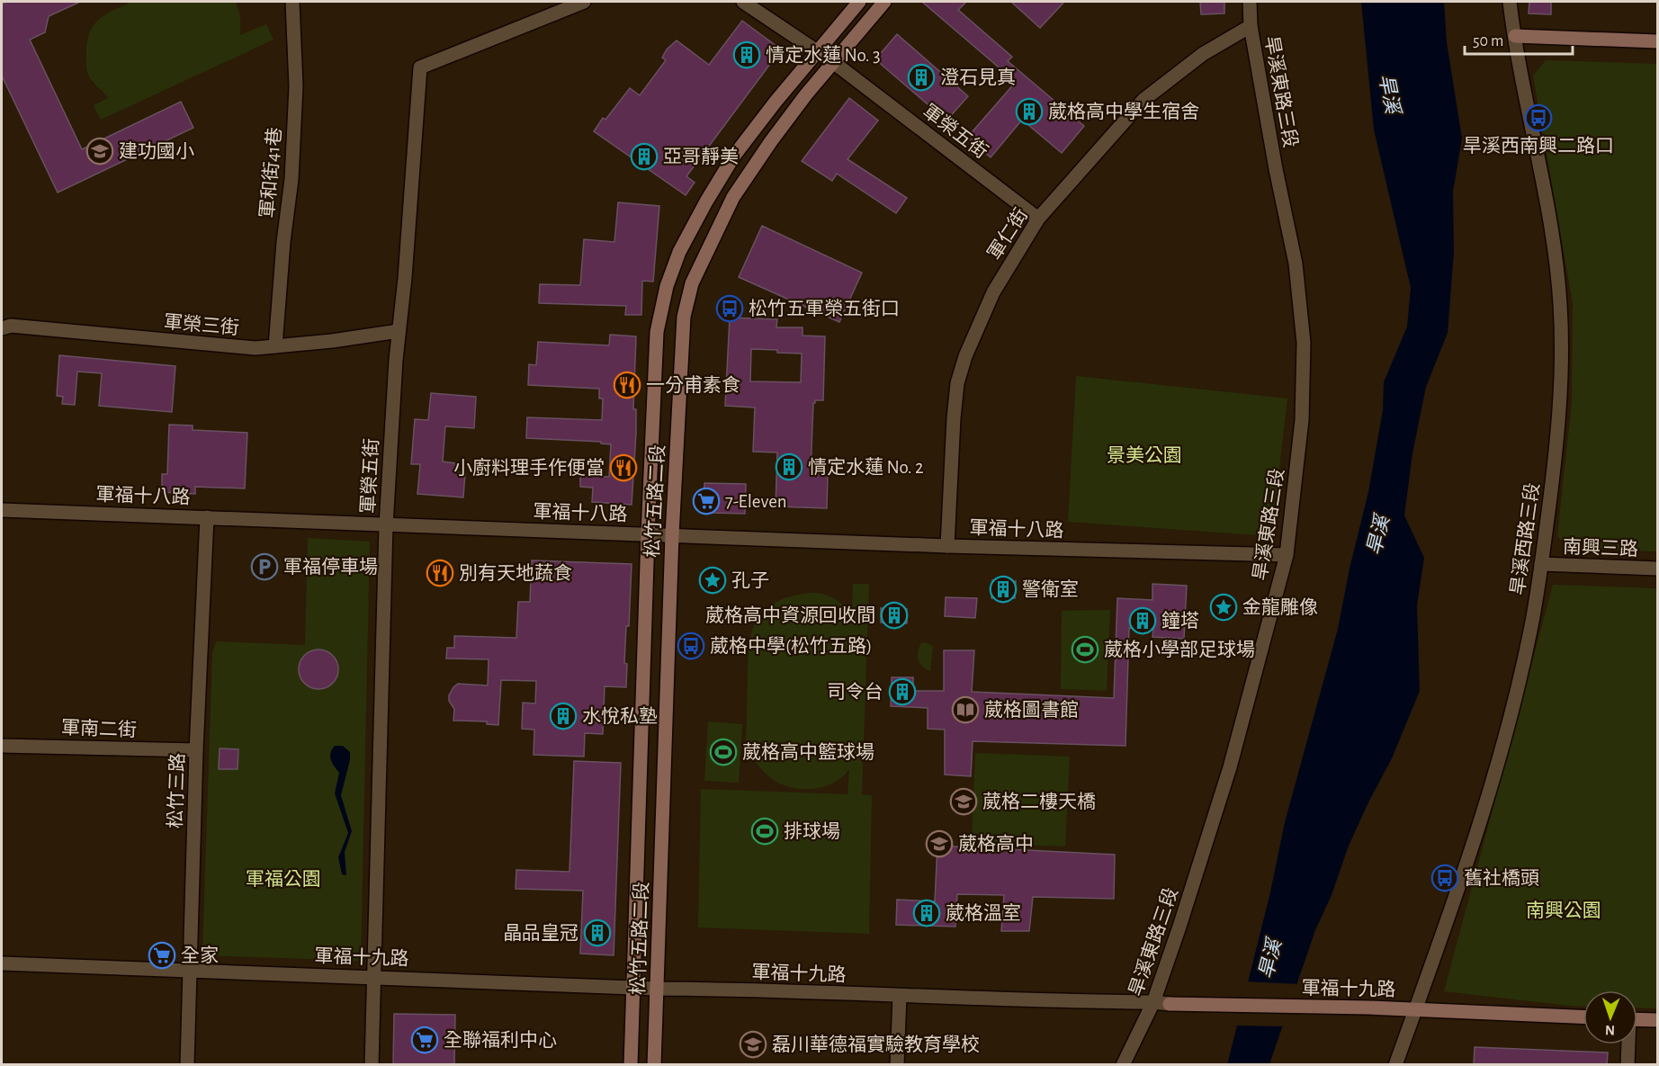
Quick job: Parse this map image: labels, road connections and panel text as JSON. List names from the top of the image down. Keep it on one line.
{"streets":{"street":["旱溪東路三段","軍榮五街","軍和街41巷","軍仁街","軍榮三街","軍福十八路","松竹五路二段","旱溪西路三段","南興三路","軍南二街","松竹三路","軍福十九路"]},"crossings":[["旱溪東路三段","軍仁街"],["旱溪東路三段","軍福十八路"],["旱溪東路三段","軍福十九路"],["軍榮五街","軍仁街"],["軍榮五街","軍榮三街"],["軍榮五街","軍福十八路"],["軍榮五街","松竹五路二段"],["軍榮五街","軍福十九路"],["軍和街41巷","軍榮三街"],["軍仁街","軍福十八路"],["軍福十八路","松竹五路二段"],["軍福十八路","松竹三路"],["松竹五路二段","軍福十九路"],["旱溪西路三段","南興三路"],["旱溪西路三段","軍福十九路"],["軍南二街","松竹三路"],["松竹三路","軍福十九路"]],"water":["旱溪"],"parks":["景美公園","軍福公園","南興公園"],"places":{"building":["情定水蓮 No. 3","澄石見真","葳格高中學生宿舍","亞哥靜美","情定水蓮 No. 2","警衛室","葳格高中資源回收間","鐘塔","司令台","水悅私塾","葳格溫室","晶品皇冠"],"bus stop":["旱溪西南興二路口","松竹五軍榮五街口","葳格中學(松竹五路)","舊社橋頭"],"school or university":["建功國小","葳格二樓天橋","葳格高中","磊川華德福實驗教育學校"],"restaurant":["一分甫素食","小廚料理手作便當","別有天地蔬食"],"supermarket":["7-Eleven","全家","全聯福利中心"],"parking":["軍福停車場"],"place":["孔子","金龍雕像"],"sports":["葳格小學部足球場","葳格高中籃球場","排球場"],"library":["葳格圖書館"]},"scale_bar":"50 m","north":"bottom"}
